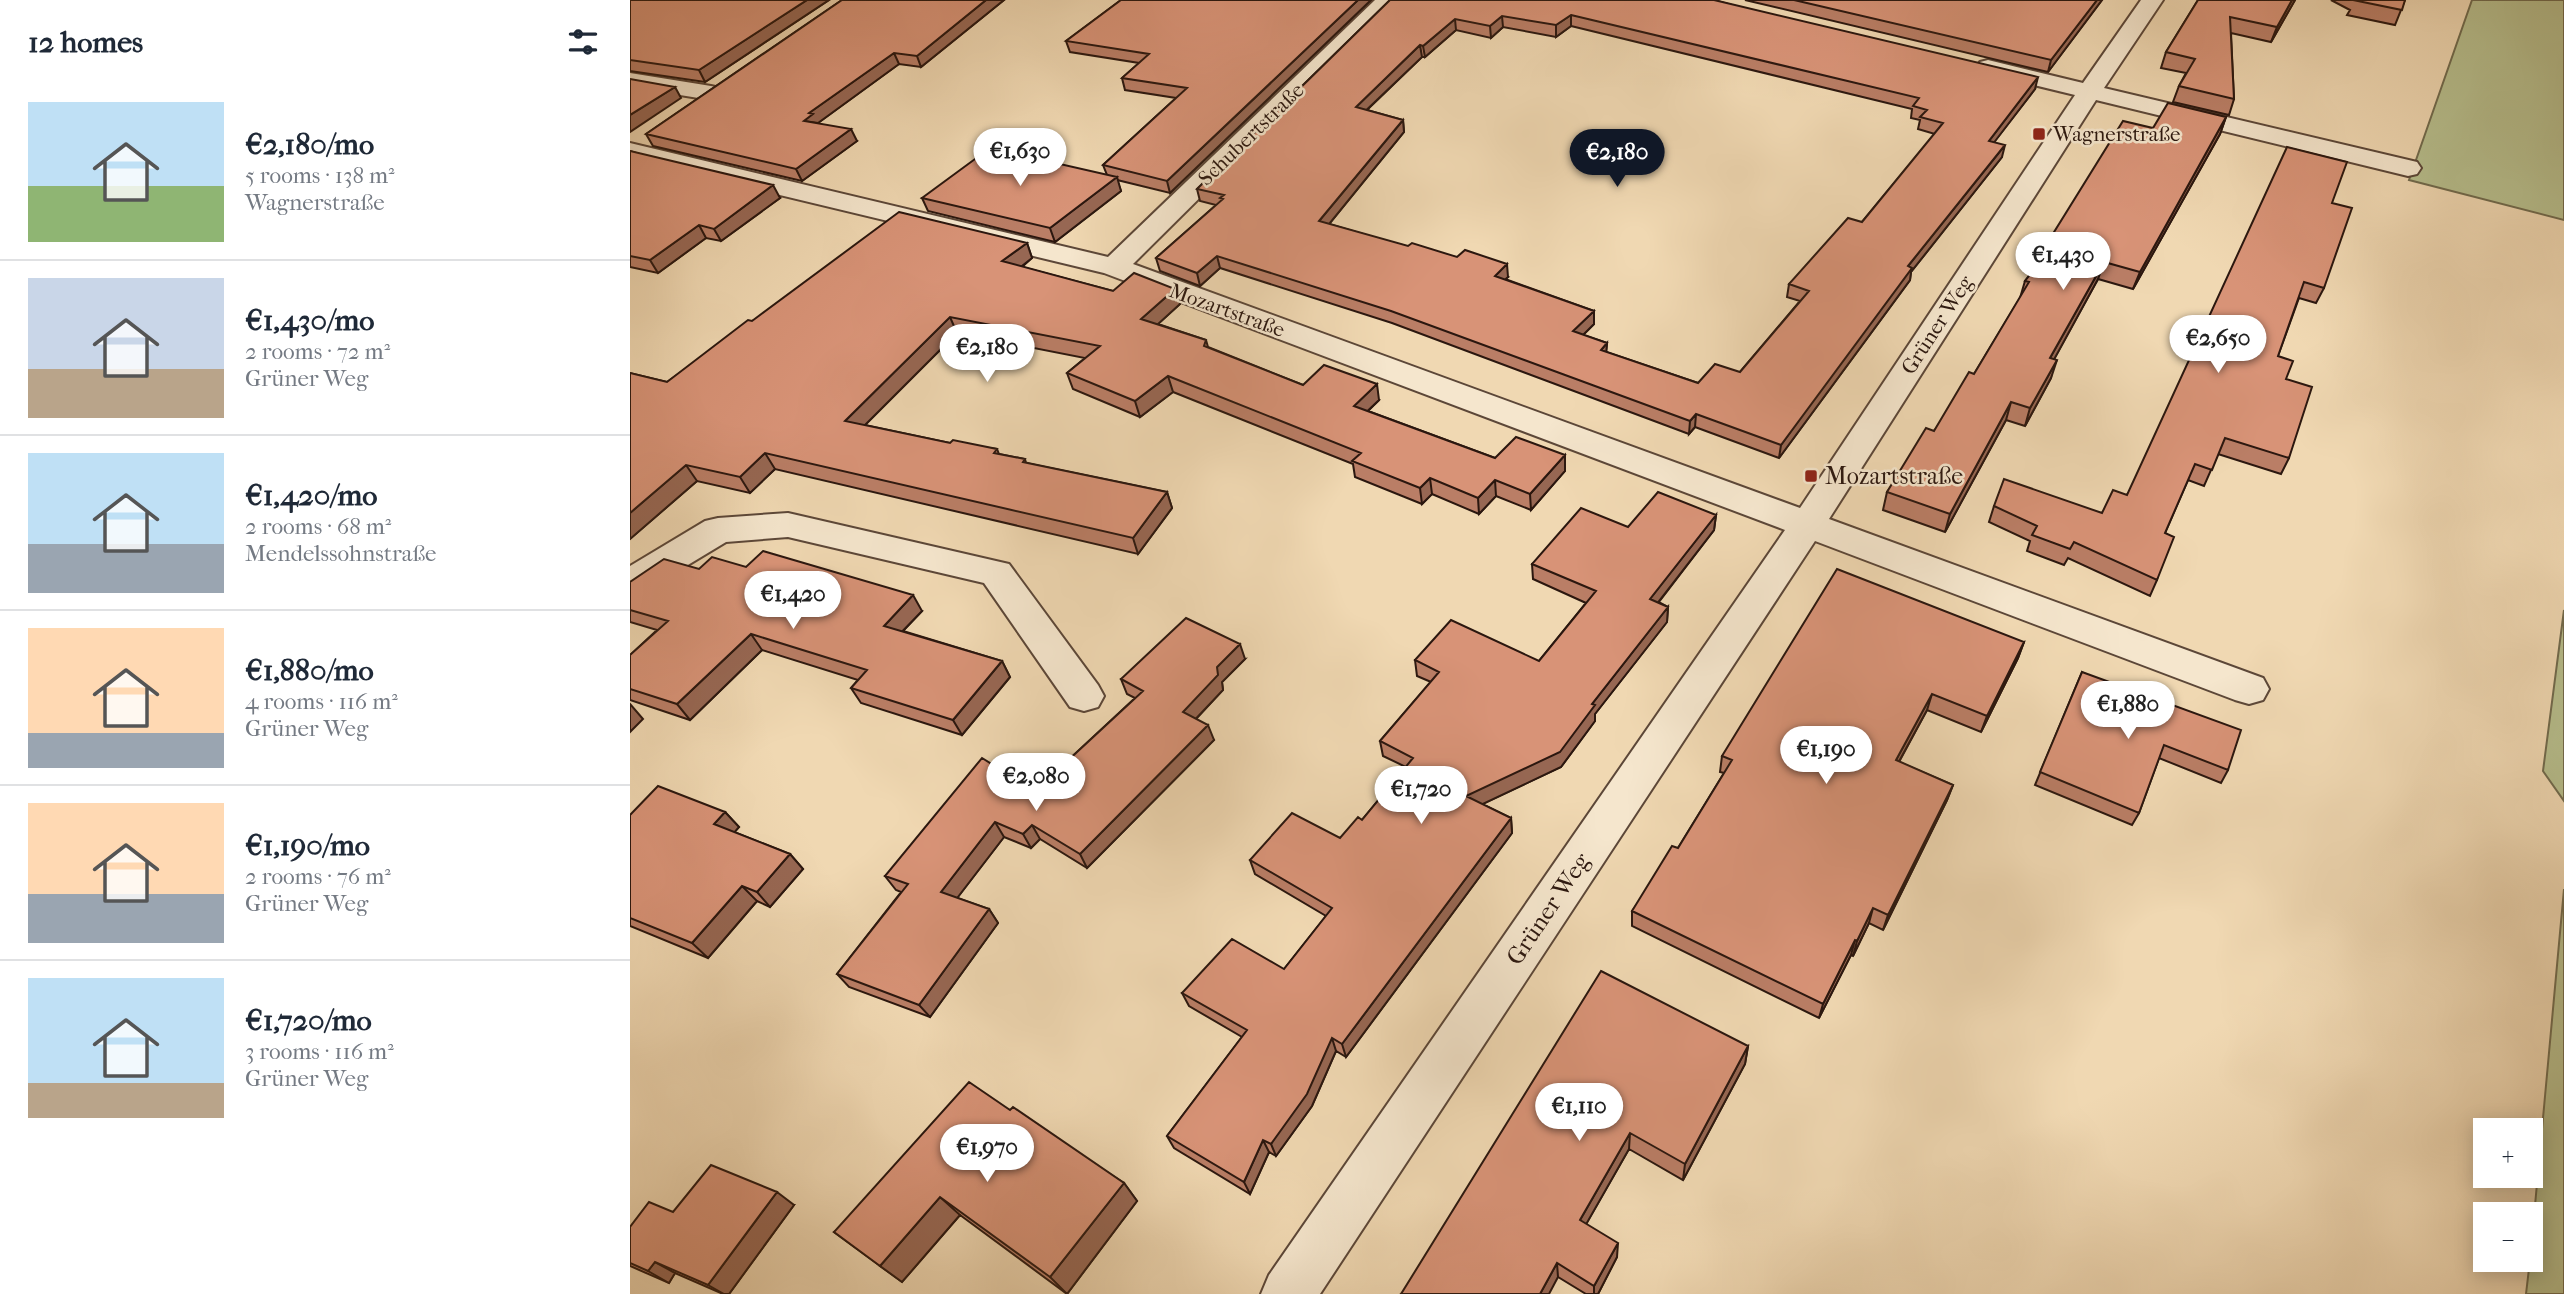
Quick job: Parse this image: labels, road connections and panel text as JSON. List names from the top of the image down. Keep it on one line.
{"streets":{"street":["Schubertstraße","Mozartstraße","Grüner Weg"]},"crossings":[["Schubertstraße","Mozartstraße"],["Mozartstraße","Grüner Weg"]],"places":{"transit":["Wagnerstraße","Mozartstraße"]},"page":{"heading":"12 homes","list":[{"name":"€2,180/mo","note":"5 rooms · 138 m² · Wagnerstraße"},{"name":"€1,430/mo","note":"2 rooms · 72 m² · Grüner Weg"},{"name":"€1,420/mo","note":"2 rooms · 68 m² · Mendelssohnstraße"},{"name":"€1,880/mo","note":"4 rooms · 116 m² · Grüner Weg"},{"name":"€1,190/mo","note":"2 rooms · 76 m² · Grüner Weg"},{"name":"€1,720/mo","note":"3 rooms · 116 m² · Grüner Weg"}],"price":["€1,630","€2,180","€1,430","€2,650","€2,180","€1,420","€1,880","€1,190","€2,080","€1,720","€1,110","€1,970"],"map_buttons":["+","−"]}}
